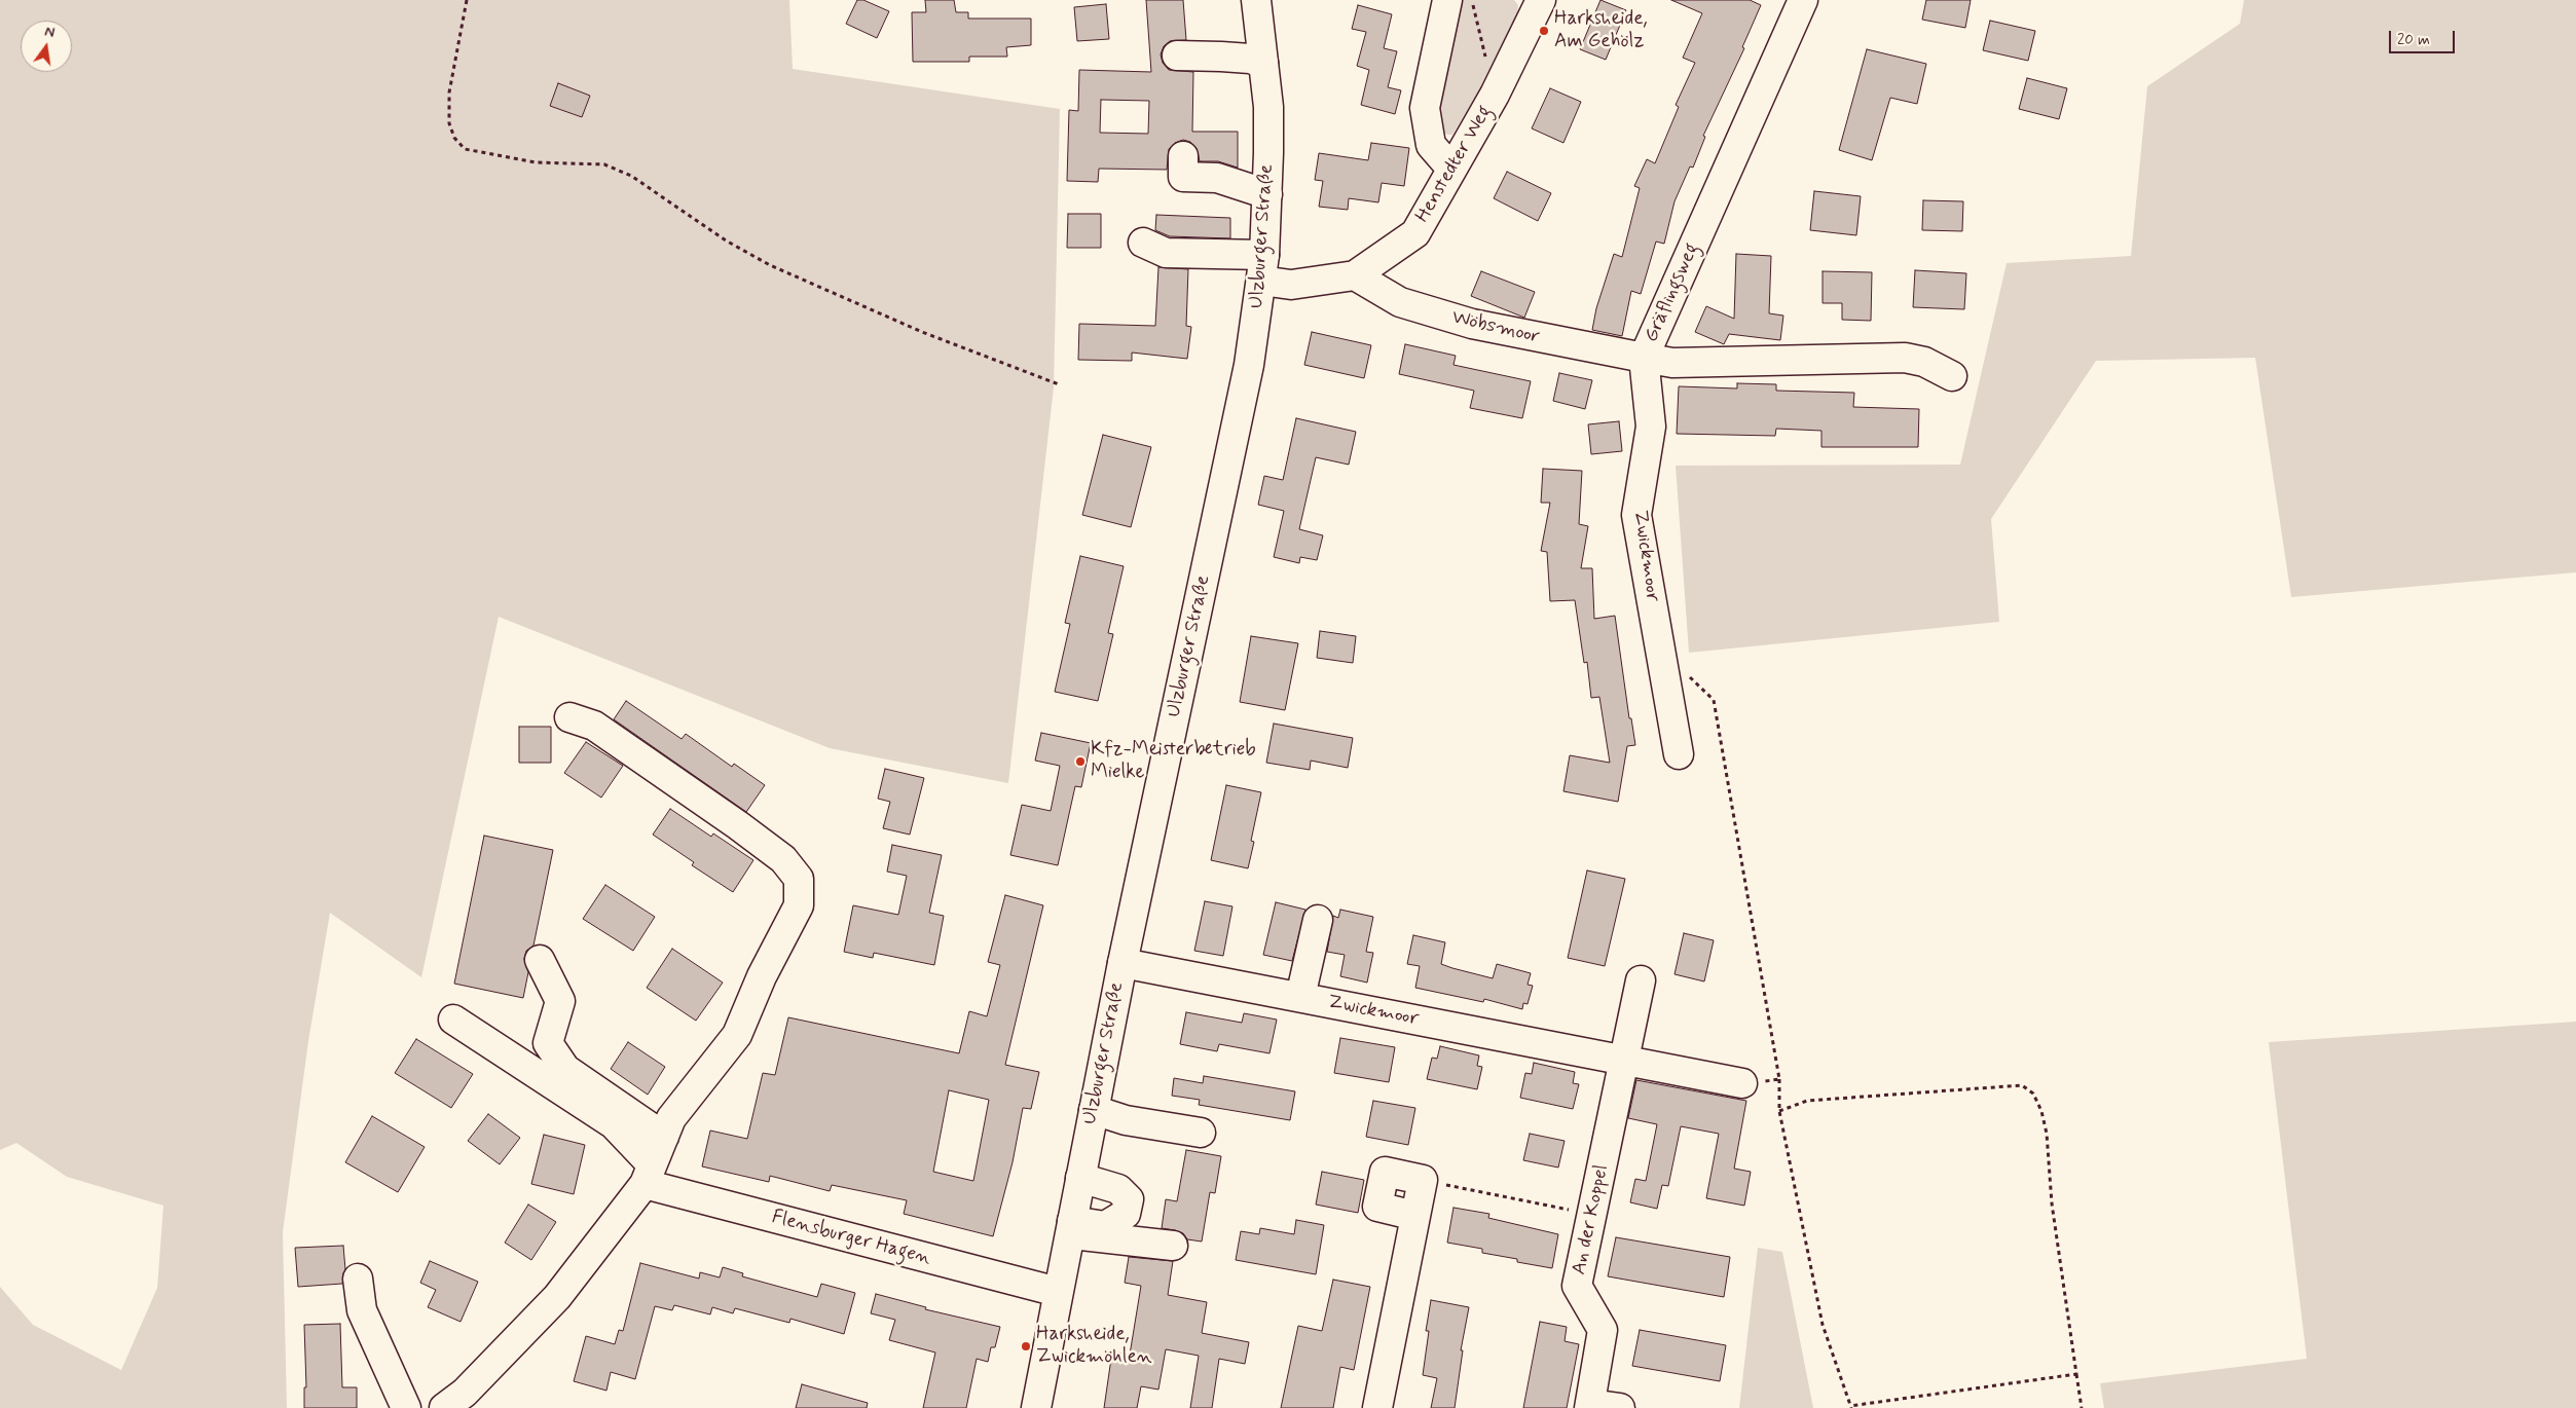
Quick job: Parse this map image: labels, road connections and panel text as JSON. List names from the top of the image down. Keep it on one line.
{"streets":{"street":["Henstedter Weg","Ulzburger Straße","Gräflingsweg","Wöbsmoor","Zwickmoor","An der Koppel","Flensburger Hagen"]},"crossings":[["Henstedter Weg","Ulzburger Straße"],["Henstedter Weg","Wöbsmoor"],["Ulzburger Straße","Zwickmoor"],["Ulzburger Straße","Flensburger Hagen"],["Gräflingsweg","Wöbsmoor"],["Gräflingsweg","Zwickmoor"],["Wöbsmoor","Zwickmoor"],["Zwickmoor","An der Koppel"]],"places":["Harksheide, Am Gehölz","Kfz-Meisterbetrieb Mielke","Harksheide, Zwickmöhlen"],"scale_bar":"20 m","north":"top"}
